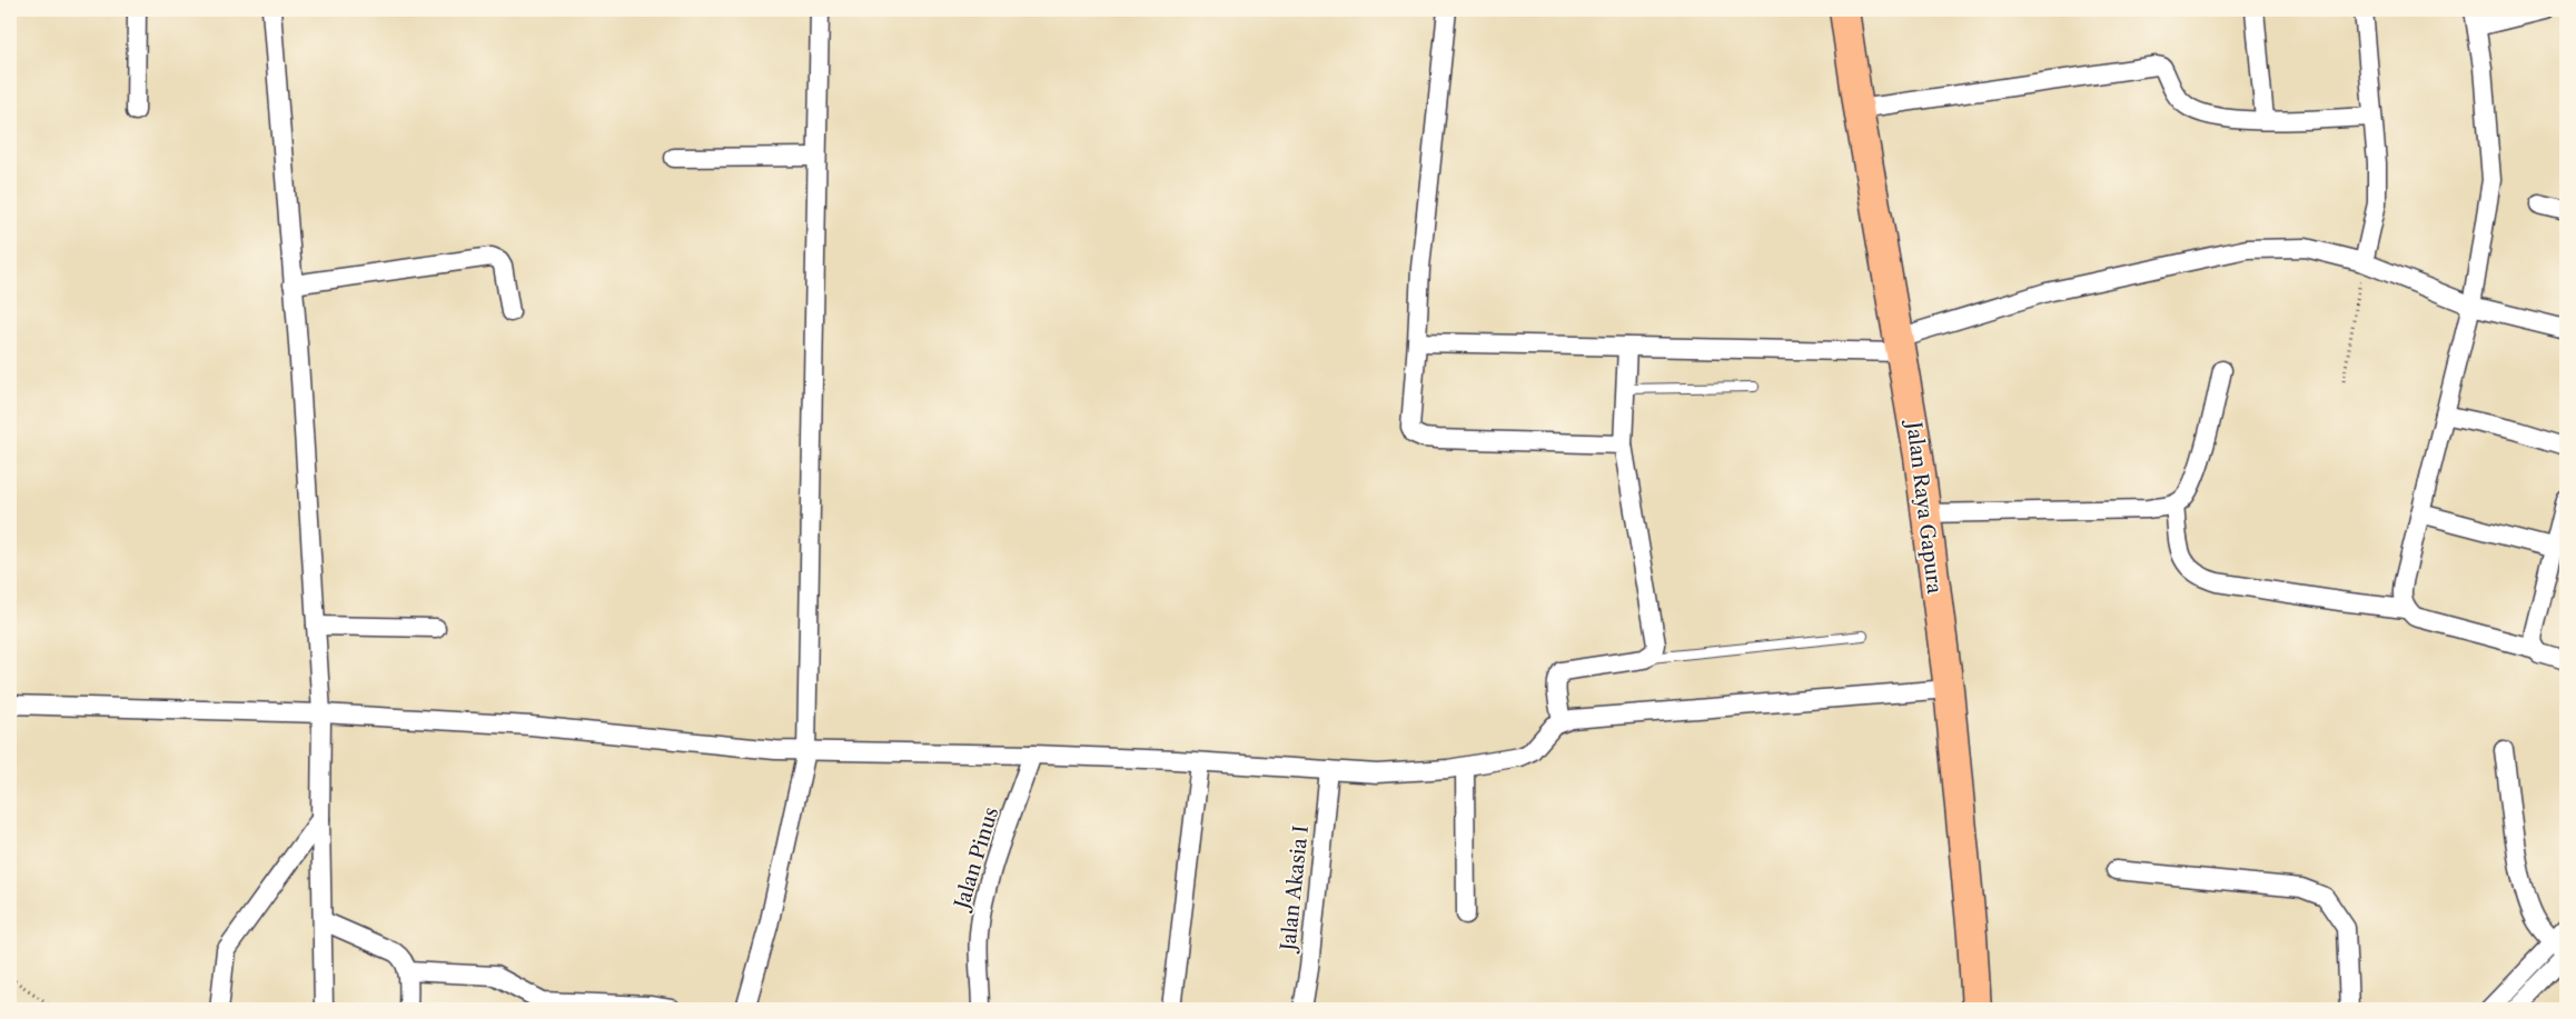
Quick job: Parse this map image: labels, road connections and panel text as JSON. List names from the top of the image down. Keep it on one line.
{"streets":{"main road":["Jalan Raya Gapura"],"street":["Jalan Pinus","Jalan Akasia I"]}}
